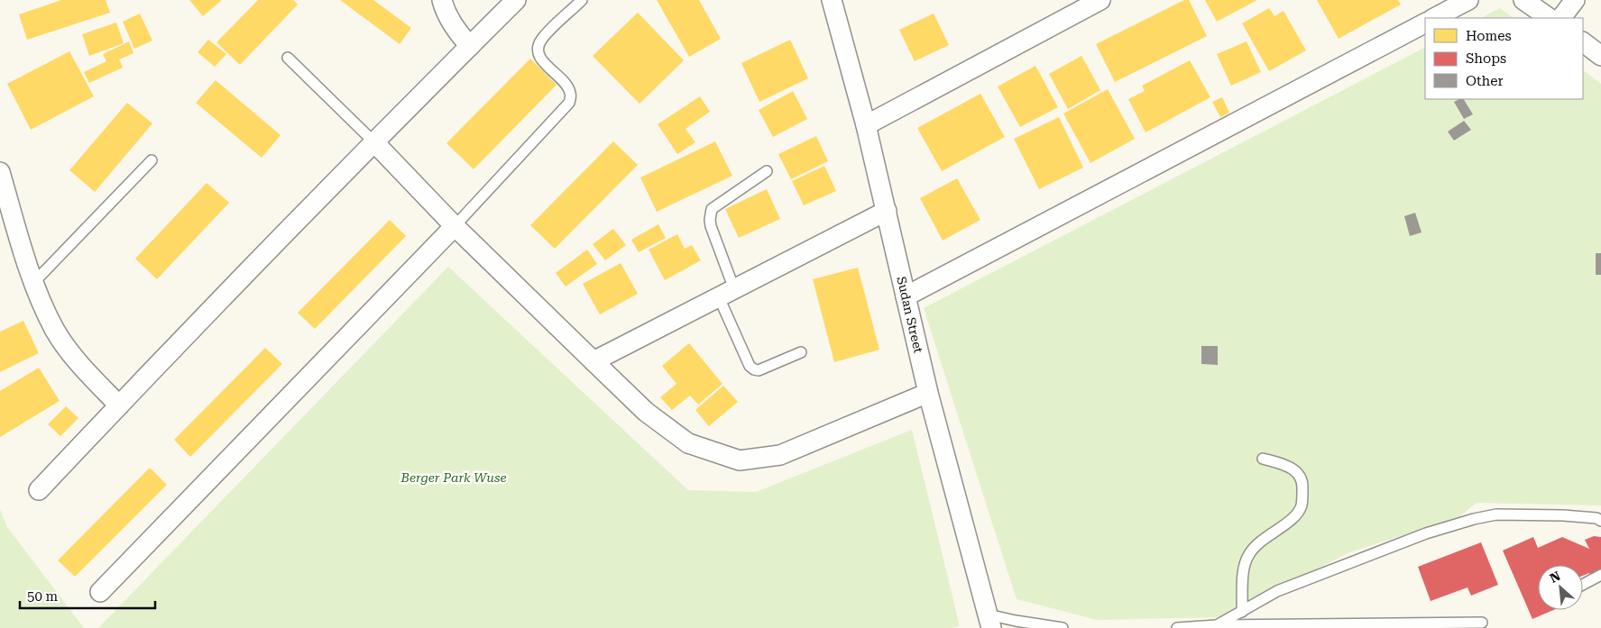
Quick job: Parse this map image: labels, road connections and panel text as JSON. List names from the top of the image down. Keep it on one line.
{"streets":{"street":["Sudan Street"]},"parks":["Berger Park Wuse"],"legend":["Homes","Shops","Other"],"scale_bar":"50 m","north":"top left"}
